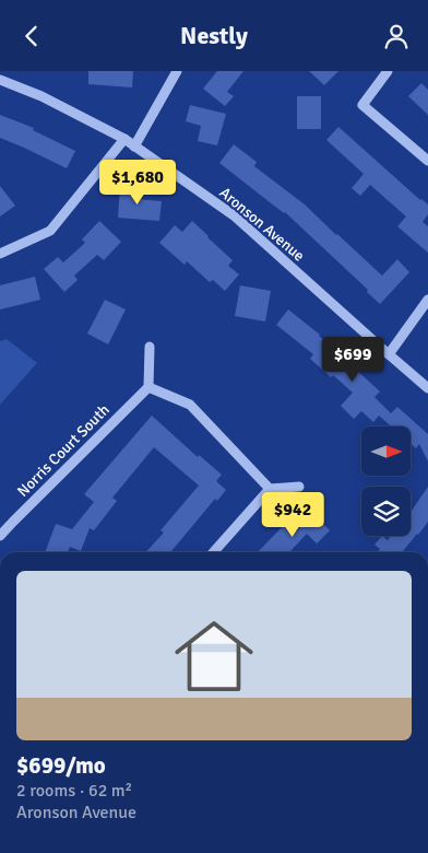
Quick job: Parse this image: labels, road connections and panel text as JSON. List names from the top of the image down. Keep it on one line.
{"streets":{"street":["Aronson Avenue","Norris Court South"]},"north":"right","page":{"header":"Nestly","price":["$1,680","$699","$942"],"list":[{"name":"$699/mo","note":"2 rooms · 62 m² · Aronson Avenue"}]}}
